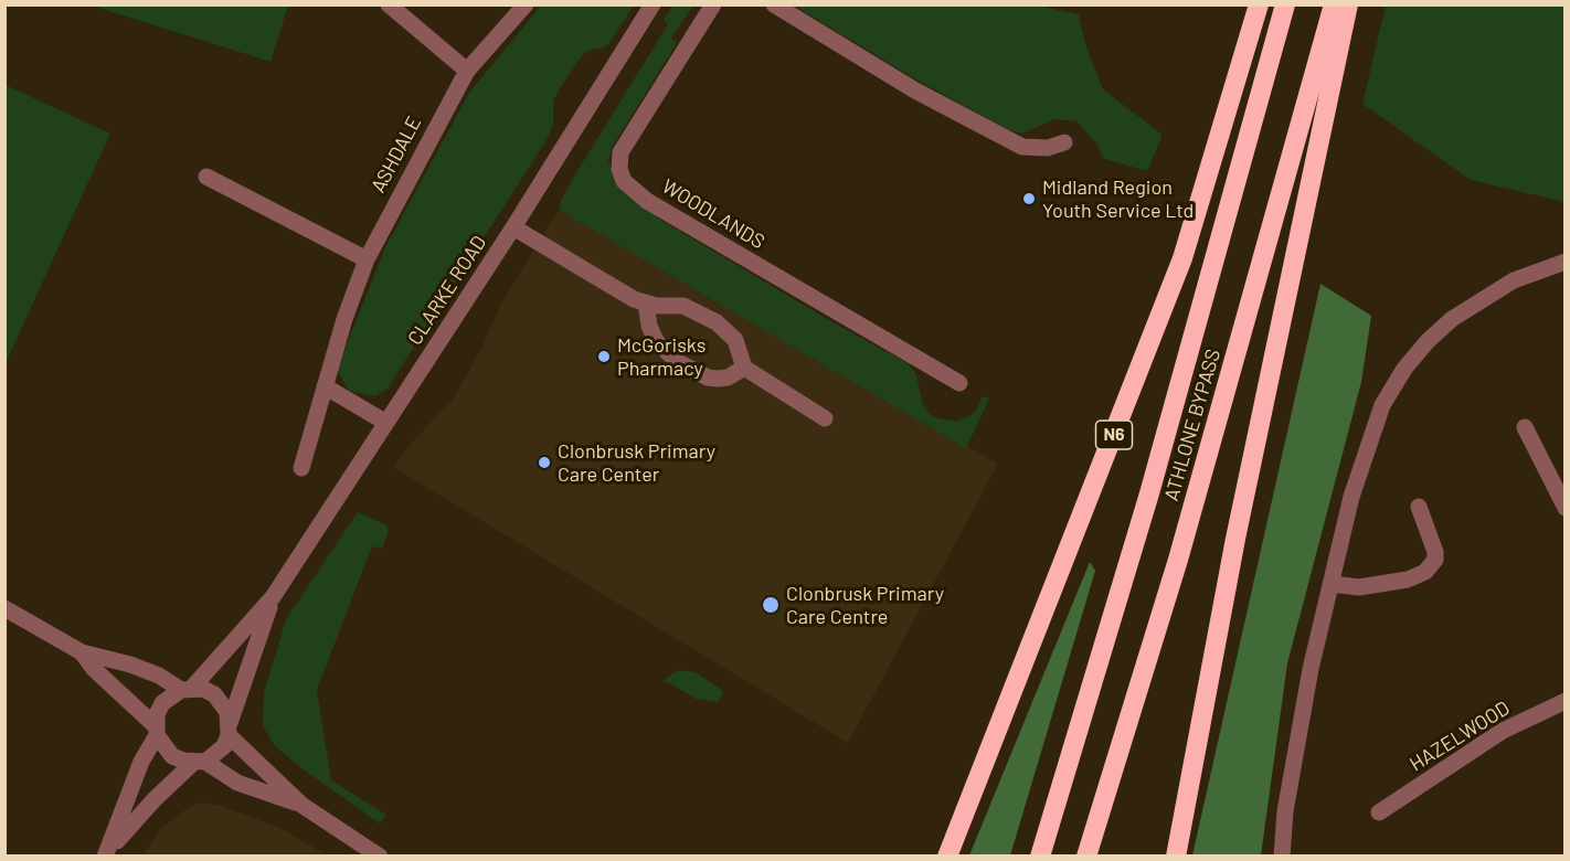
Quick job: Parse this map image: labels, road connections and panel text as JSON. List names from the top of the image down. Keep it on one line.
{"streets":{"highway":["ATHLONE BYPASS","N6"],"street":["ASHDALE","WOODLANDS","CLARKE ROAD","HAZELWOOD"]},"places":["Midland Region Youth Service Ltd","McGorisks Pharmacy","Clonbrusk Primary Care Center","Clonbrusk Primary Care Centre"]}
